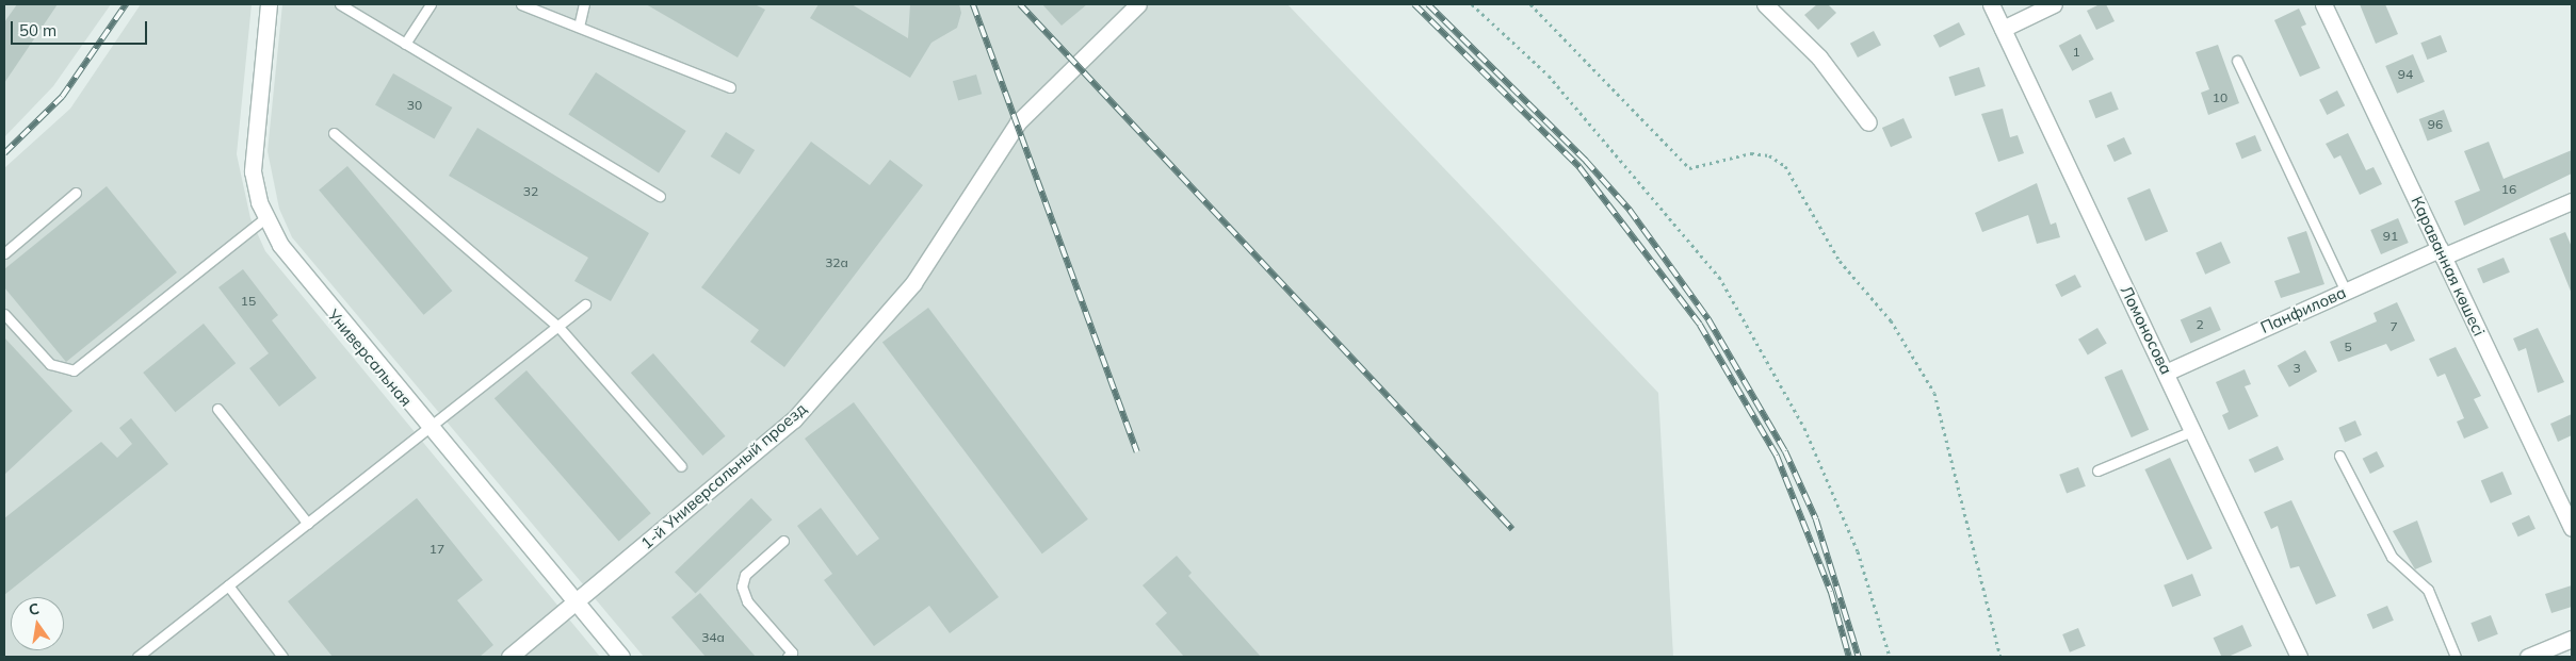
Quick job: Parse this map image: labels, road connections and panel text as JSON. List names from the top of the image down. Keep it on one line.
{"streets":{"street":["Караванная көшесі","Панфилова","Ломоносова","Универсальная","1-й Универсальный проезд"]},"crossings":[["Караванная көшесі","Панфилова"],["Панфилова","Ломоносова"],["Универсальная","1-й Универсальный проезд"]],"house_numbers":["1","94","10","30","96","16","32","91","32а","15","2","7","5","3","17","34а"],"scale_bar":"50 m","north":"top"}
